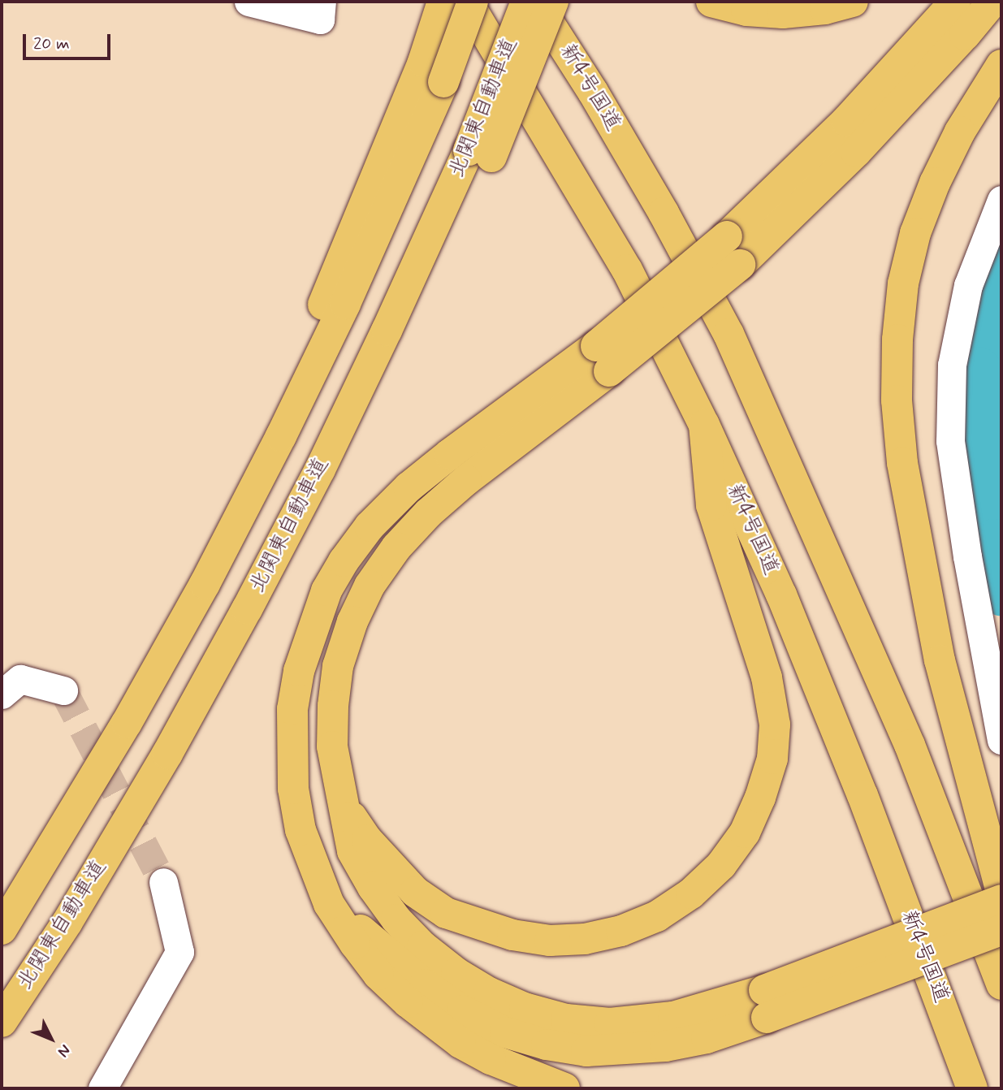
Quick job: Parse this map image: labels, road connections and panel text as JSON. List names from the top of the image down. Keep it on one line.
{"streets":{"highway":["新4号国道","北関東自動車道"]},"scale_bar":"20 m","north":"bottom right"}
